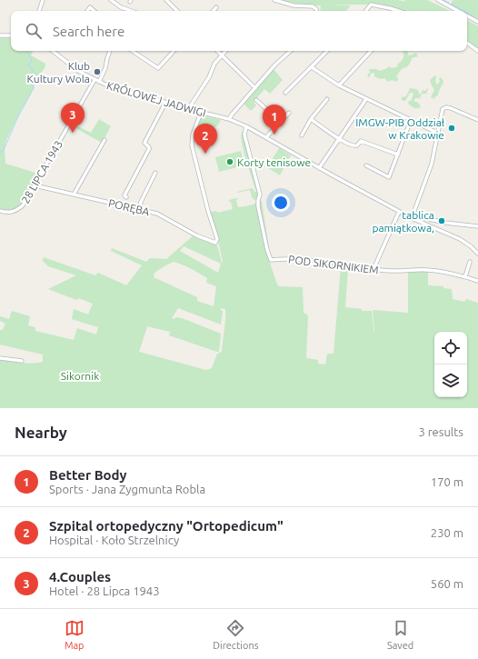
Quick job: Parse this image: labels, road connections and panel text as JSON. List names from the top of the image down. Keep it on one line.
{"streets":{"street":["KRÓLOWEJ JADWIGI","28 LIPCA 1943","PORĘBA","POD SIKORNIKIEM"]},"crossings":[["KRÓLOWEJ JADWIGI","28 LIPCA 1943"],["KRÓLOWEJ JADWIGI","PORĘBA"],["KRÓLOWEJ JADWIGI","POD SIKORNIKIEM"],["28 LIPCA 1943","PORĘBA"]],"parks":["Sikornik"],"places":["Klub Kultury Wola","IMGW-PIB Oddział w Krakowie","Korty tenisowe","tablica pamiątkowa,"],"page":{"search":"Search here","pins":["3","1","2"],"heading":["Nearby","3 results"],"list":[{"mark":"1","name":"Better Body","note":"Sports · Jana Zygmunta Robla","value":"170 m"},{"mark":"2","name":"Szpital ortopedyczny \"Ortopedicum\"","note":"Hospital · Koło Strzelnicy","value":"230 m"},{"mark":"3","name":"4.Couples","note":"Hotel · 28 Lipca 1943","value":"560 m"}],"nav":["Map","Directions","Saved"]}}
